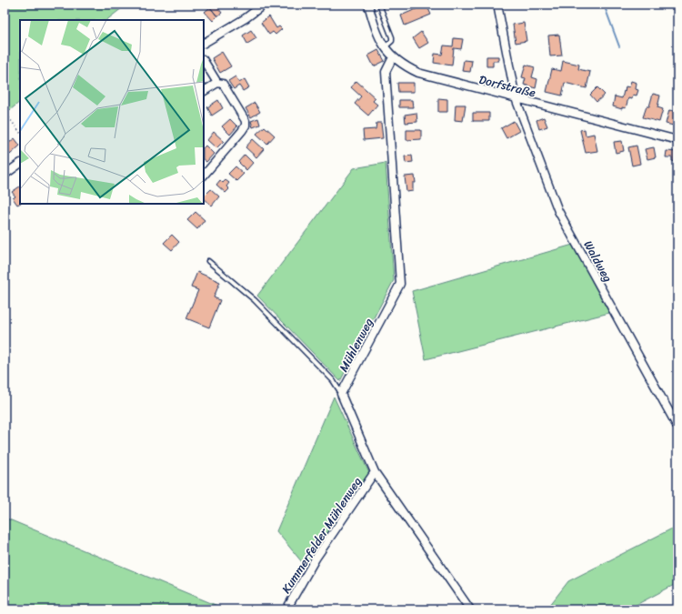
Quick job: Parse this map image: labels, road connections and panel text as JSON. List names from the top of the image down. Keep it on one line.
{"streets":{"street":["Dorfstraße","Waldweg","Mühlenweg","Kummerfelder Mühlenweg"]},"crossings":[["Dorfstraße","Waldweg"],["Dorfstraße","Mühlenweg"]]}
